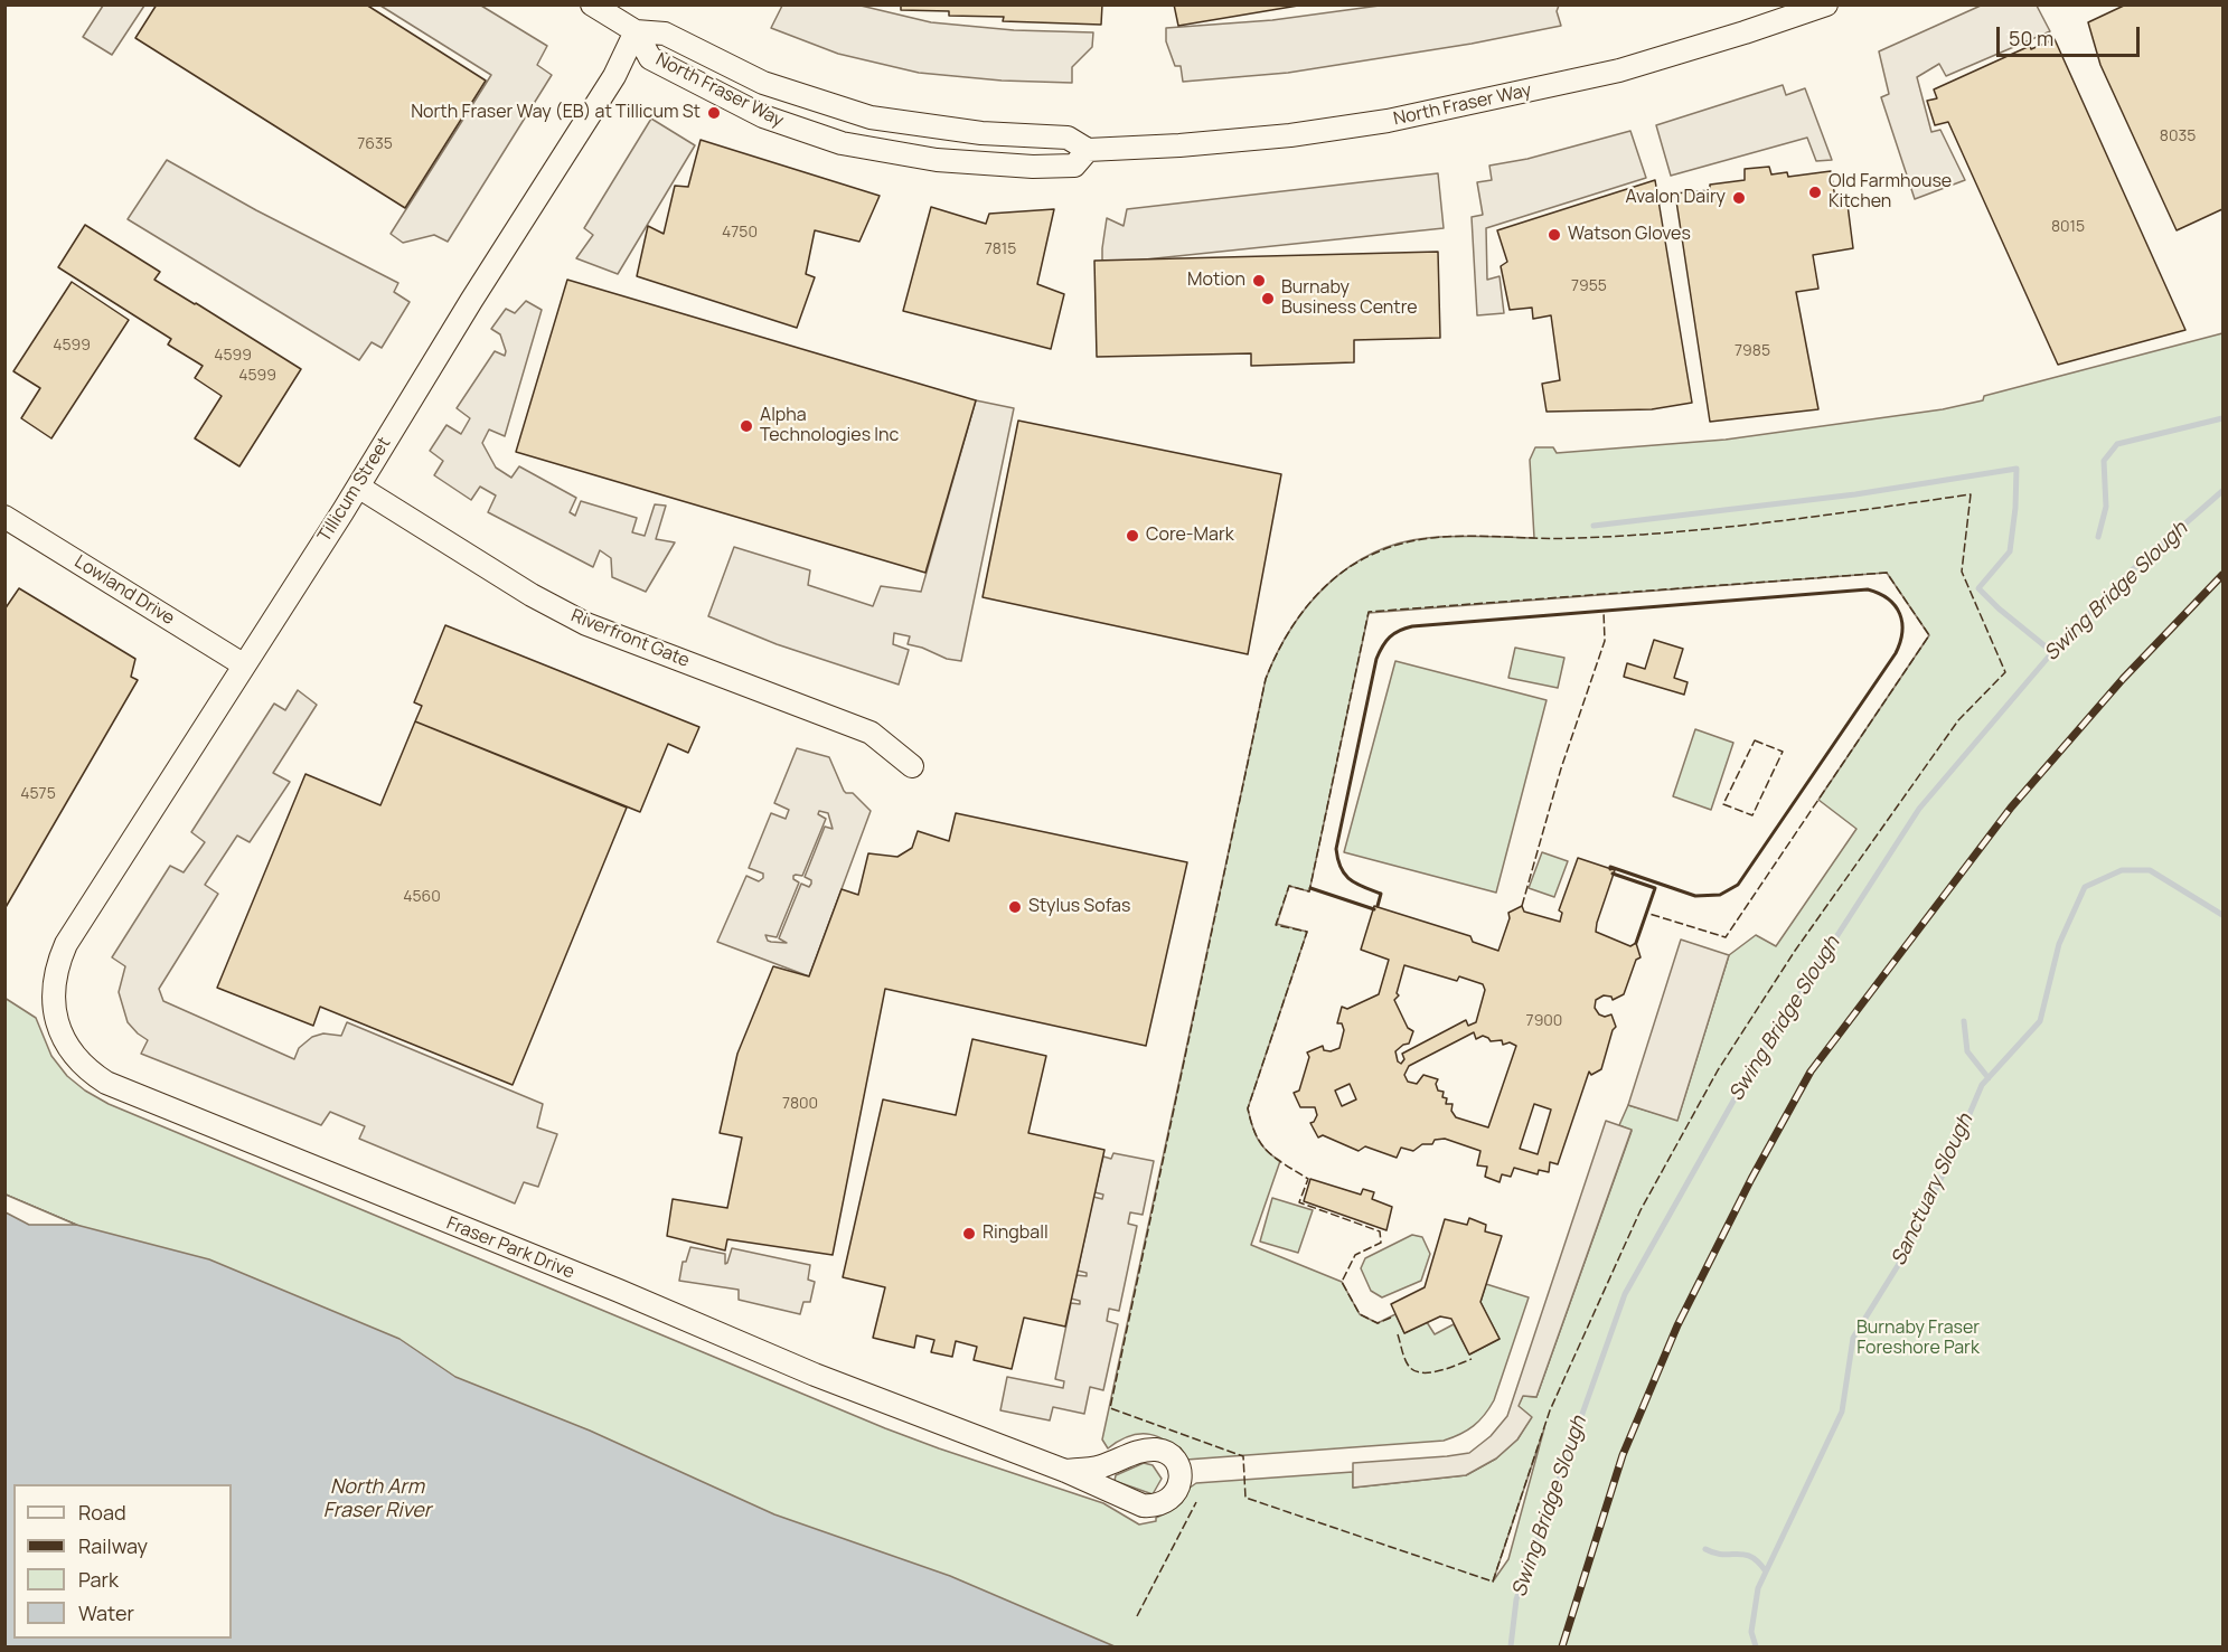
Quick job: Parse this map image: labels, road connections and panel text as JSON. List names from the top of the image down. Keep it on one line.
{"streets":{"street":["North Fraser Way","Tillicum Street","Lowland Drive","Riverfront Gate","Fraser Park Drive"]},"crossings":[["North Fraser Way","Tillicum Street"],["Tillicum Street","Lowland Drive"],["Tillicum Street","Riverfront Gate"],["Tillicum Street","Fraser Park Drive"]],"water":["Swing Bridge Slough","Sanctuary Slough","North Arm Fraser River"],"parks":["Burnaby Fraser Foreshore Park"],"places":["North Fraser Way (EB) at Tillicum St","Old Farmhouse Kitchen","Avalon Dairy","Watson Gloves","Motion","Burnaby Business Centre","Alpha Technologies Inc","Core-Mark","Stylus Sofas","Ringball"],"house_numbers":["8035","7635","8015","4750","7815","7955","4599","7985","4599","4599","4575","4560","7900","7800"],"legend":["Road","Railway","Park","Water"],"scale_bar":"50 m"}
